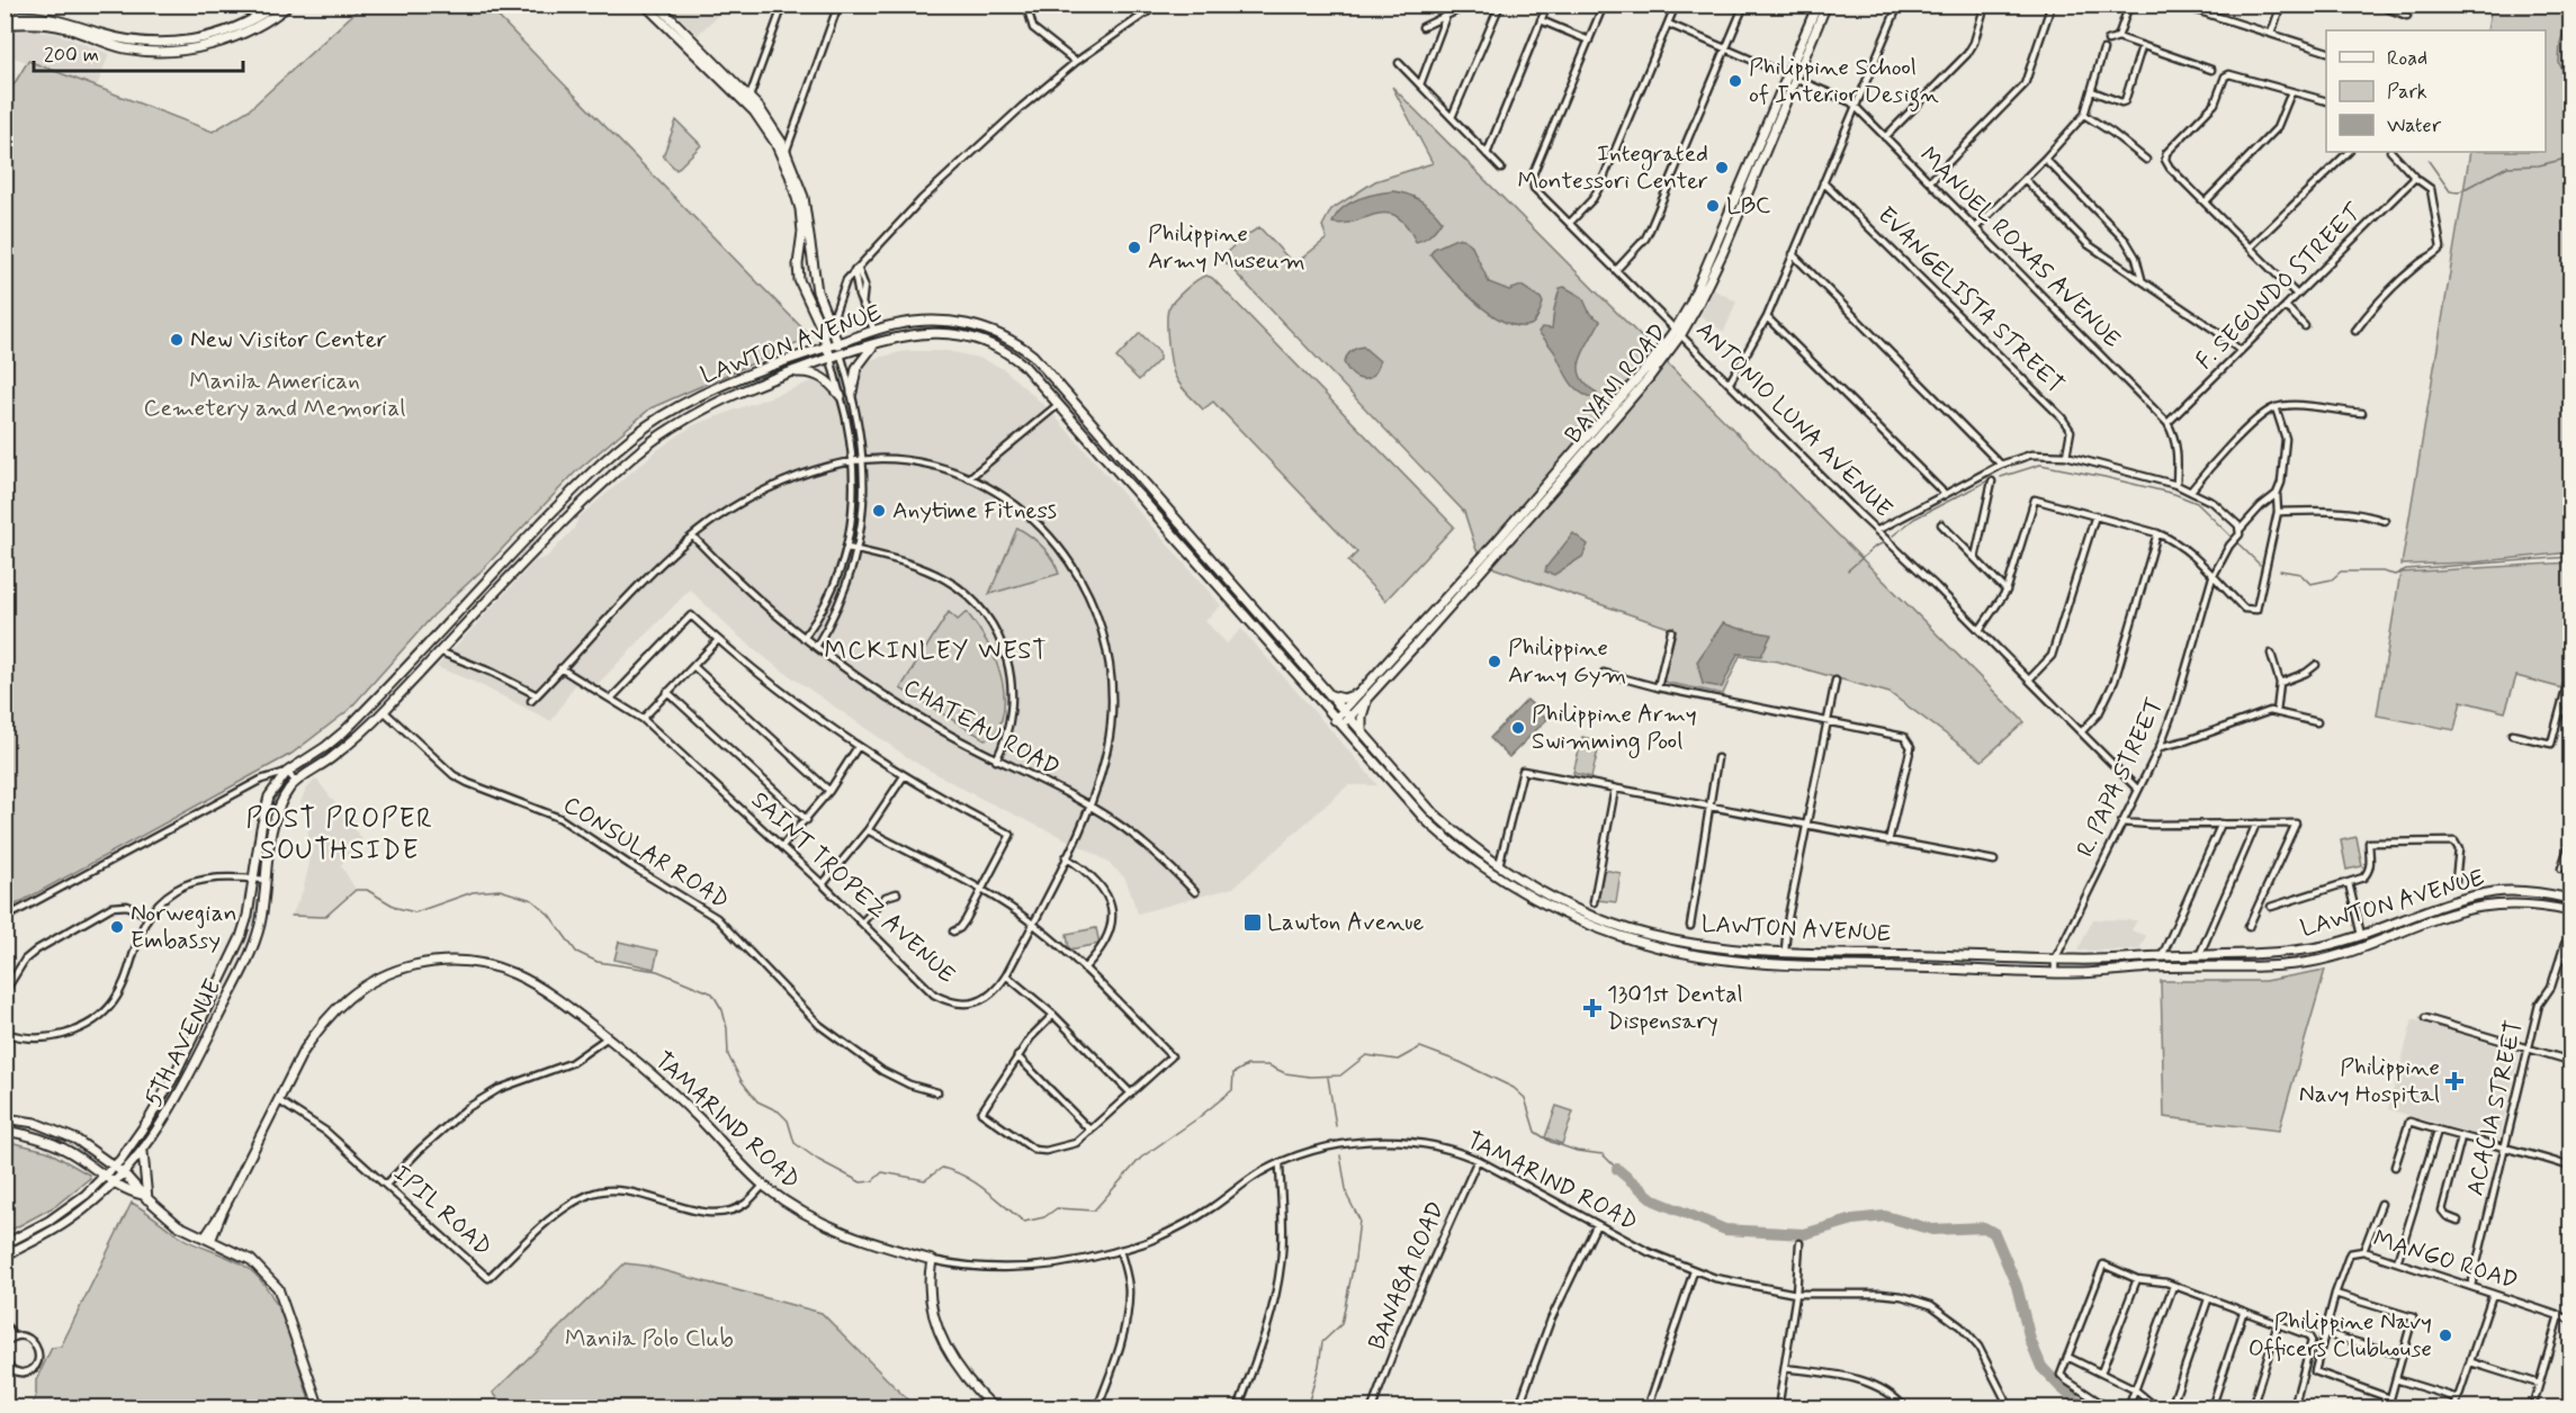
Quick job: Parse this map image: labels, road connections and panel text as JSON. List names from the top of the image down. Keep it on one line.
{"streets":{"main road":["LAWTON AVENUE","BAYANI ROAD","5TH AVENUE","TAMARIND ROAD"],"street":["MANUEL ROXAS AVENUE","F. SEGUNDO STREET","EVANGELISTA STREET","ANTONIO LUNA AVENUE","CHATEAU ROAD","R. PAPA STREET","CONSULAR ROAD","SAINT TROPEZ AVENUE","ACACIA STREET","IPIL ROAD","MANGO ROAD","BANABA ROAD"]},"crossings":[["MANUEL ROXAS AVENUE","F. SEGUNDO STREET"],["MANUEL ROXAS AVENUE","BAYANI ROAD"],["LAWTON AVENUE","BAYANI ROAD"],["LAWTON AVENUE","R. PAPA STREET"],["LAWTON AVENUE","CONSULAR ROAD"],["LAWTON AVENUE","5TH AVENUE"],["BAYANI ROAD","ANTONIO LUNA AVENUE"],["ANTONIO LUNA AVENUE","R. PAPA STREET"],["CHATEAU ROAD","SAINT TROPEZ AVENUE"],["ACACIA STREET","MANGO ROAD"],["TAMARIND ROAD","IPIL ROAD"],["TAMARIND ROAD","BANABA ROAD"]],"districts":["MCKINLEY WEST","POST PROPER SOUTHSIDE"],"parks":["Manila American Cemetery and Memorial","Manila Polo Club"],"places":{"other":["Philippine School of Interior Design","Integrated Montessori Center","LBC","Philippine Army Museum","New Visitor Center","Anytime Fitness","Philippine Army Gym","Philippine Army Swimming Pool","Norwegian Embassy","Philippine Navy Officers Clubhouse"],"transit":["Lawton Avenue"],"health":["1301st Dental Dispensary","Philippine Navy Hospital"]},"legend":["Road","Park","Water"],"scale_bar":"200 m"}
